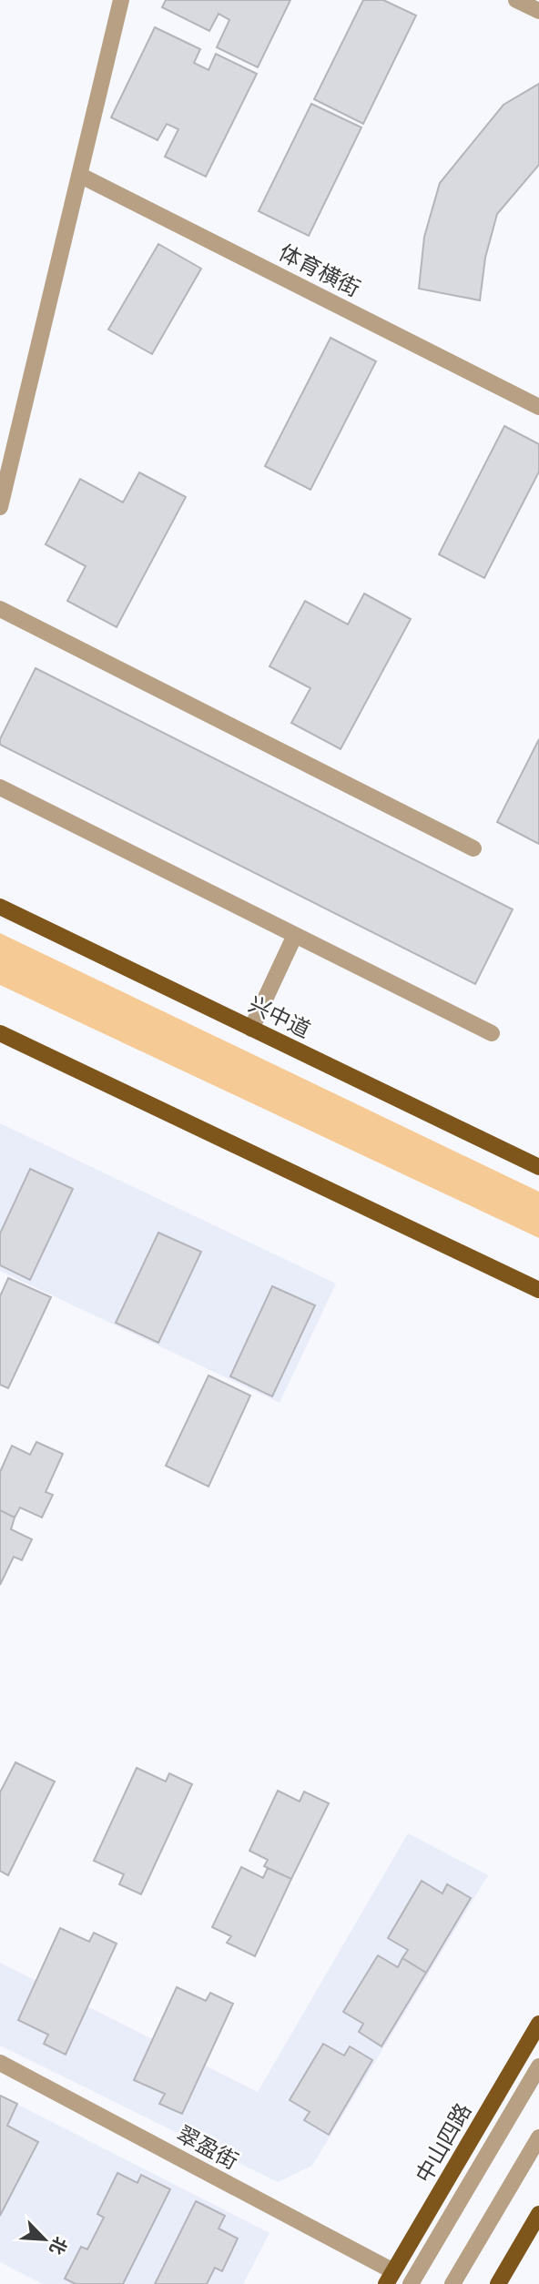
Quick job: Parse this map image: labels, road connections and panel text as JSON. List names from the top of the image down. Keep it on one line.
{"streets":{"main road":["兴中道","中山四路"],"street":["体育横街","翠盈街"]},"crossings":[["中山四路","翠盈街"]],"north":"bottom right"}
